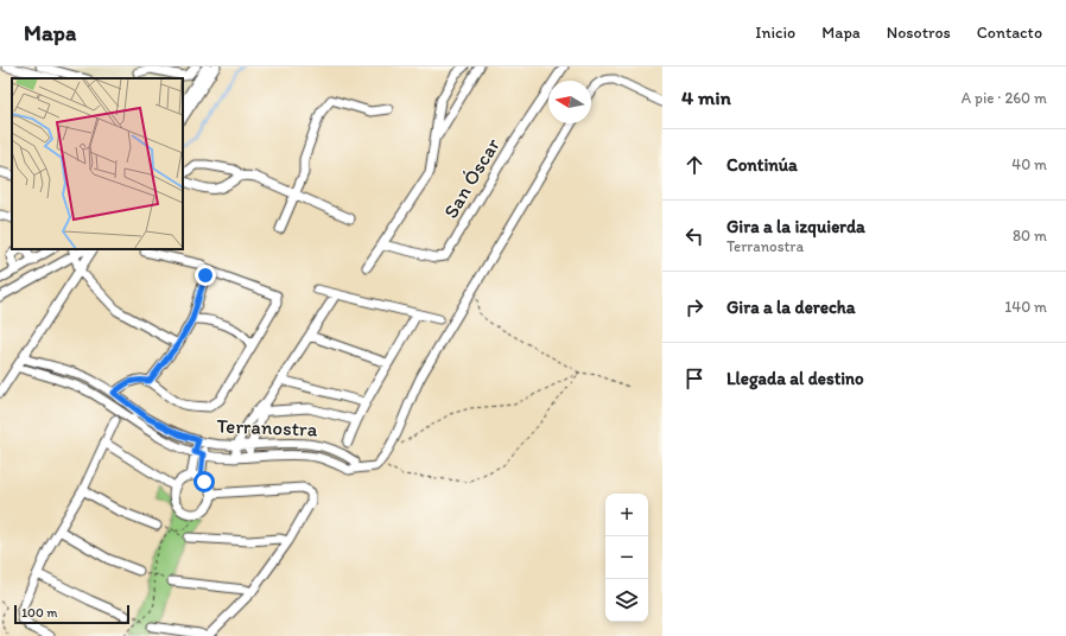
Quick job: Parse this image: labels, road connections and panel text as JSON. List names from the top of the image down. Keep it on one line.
{"streets":{"street":["San Óscar","Terranostra"]},"scale_bar":"100 m","north":"left","page":{"header":"Mapa","nav":["Inicio","Mapa","Nosotros","Contacto"],"heading":["4 min","A pie · 260 m"],"list":[["Continúa","40 m"],["Gira a la izquierda","Terranostra","80 m"],["Gira a la derecha","140 m"],"Llegada al destino"],"map_buttons":["+","−"],"scale":"100 m"}}
